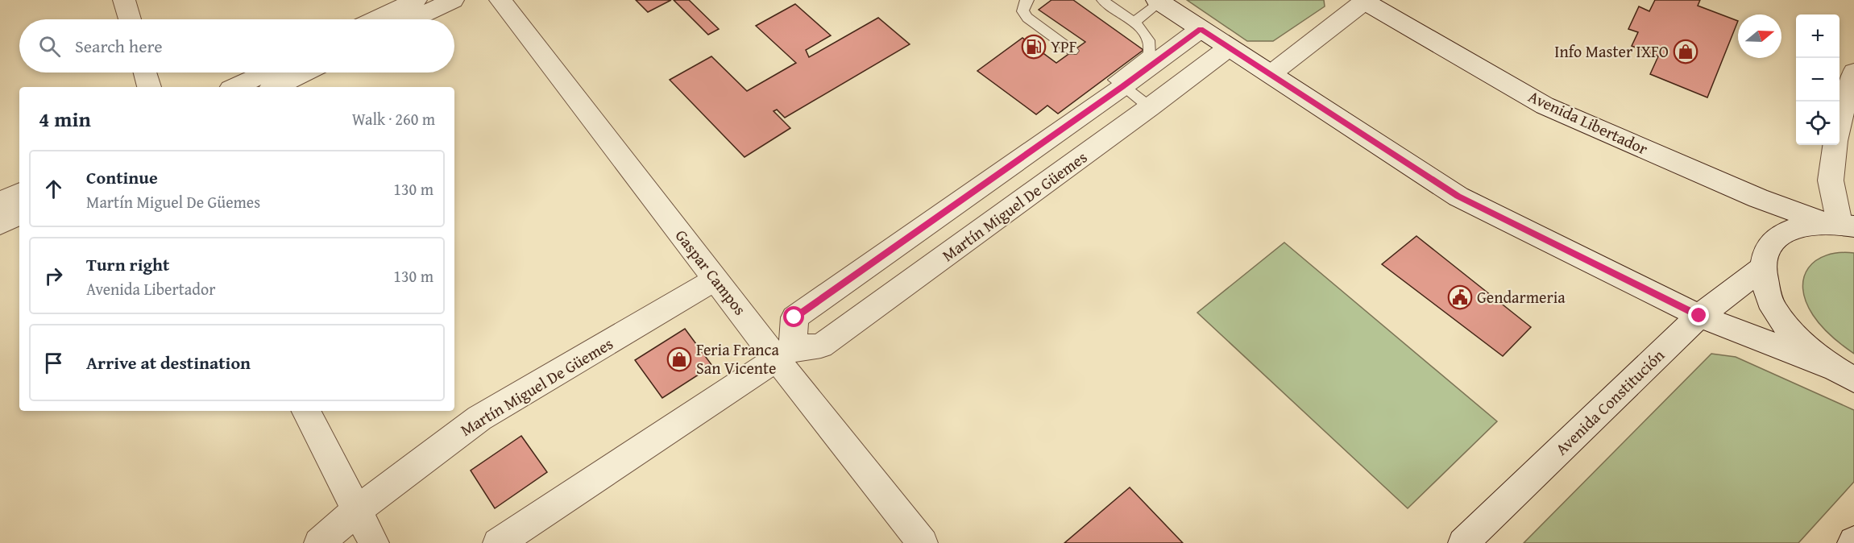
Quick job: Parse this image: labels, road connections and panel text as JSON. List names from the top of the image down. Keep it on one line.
{"streets":{"street":["Avenida Libertador","Martín Miguel De Güemes","Gaspar Campos","Avenida Constitución"]},"crossings":[["Martín Miguel De Güemes","Gaspar Campos"]],"places":{"fuel station":["YPF"],"shop":["Info Master IXFO","Feria Franca San Vicente"],"public building":["Gendarmeria"]},"north":"right","page":{"map_buttons":["+","−"],"search":"Search here","heading":["4 min","Walk · 260 m"],"list":[["Continue","Martín Miguel De Güemes","130 m"],["Turn right","Avenida Libertador","130 m"],"Arrive at destination"]}}
